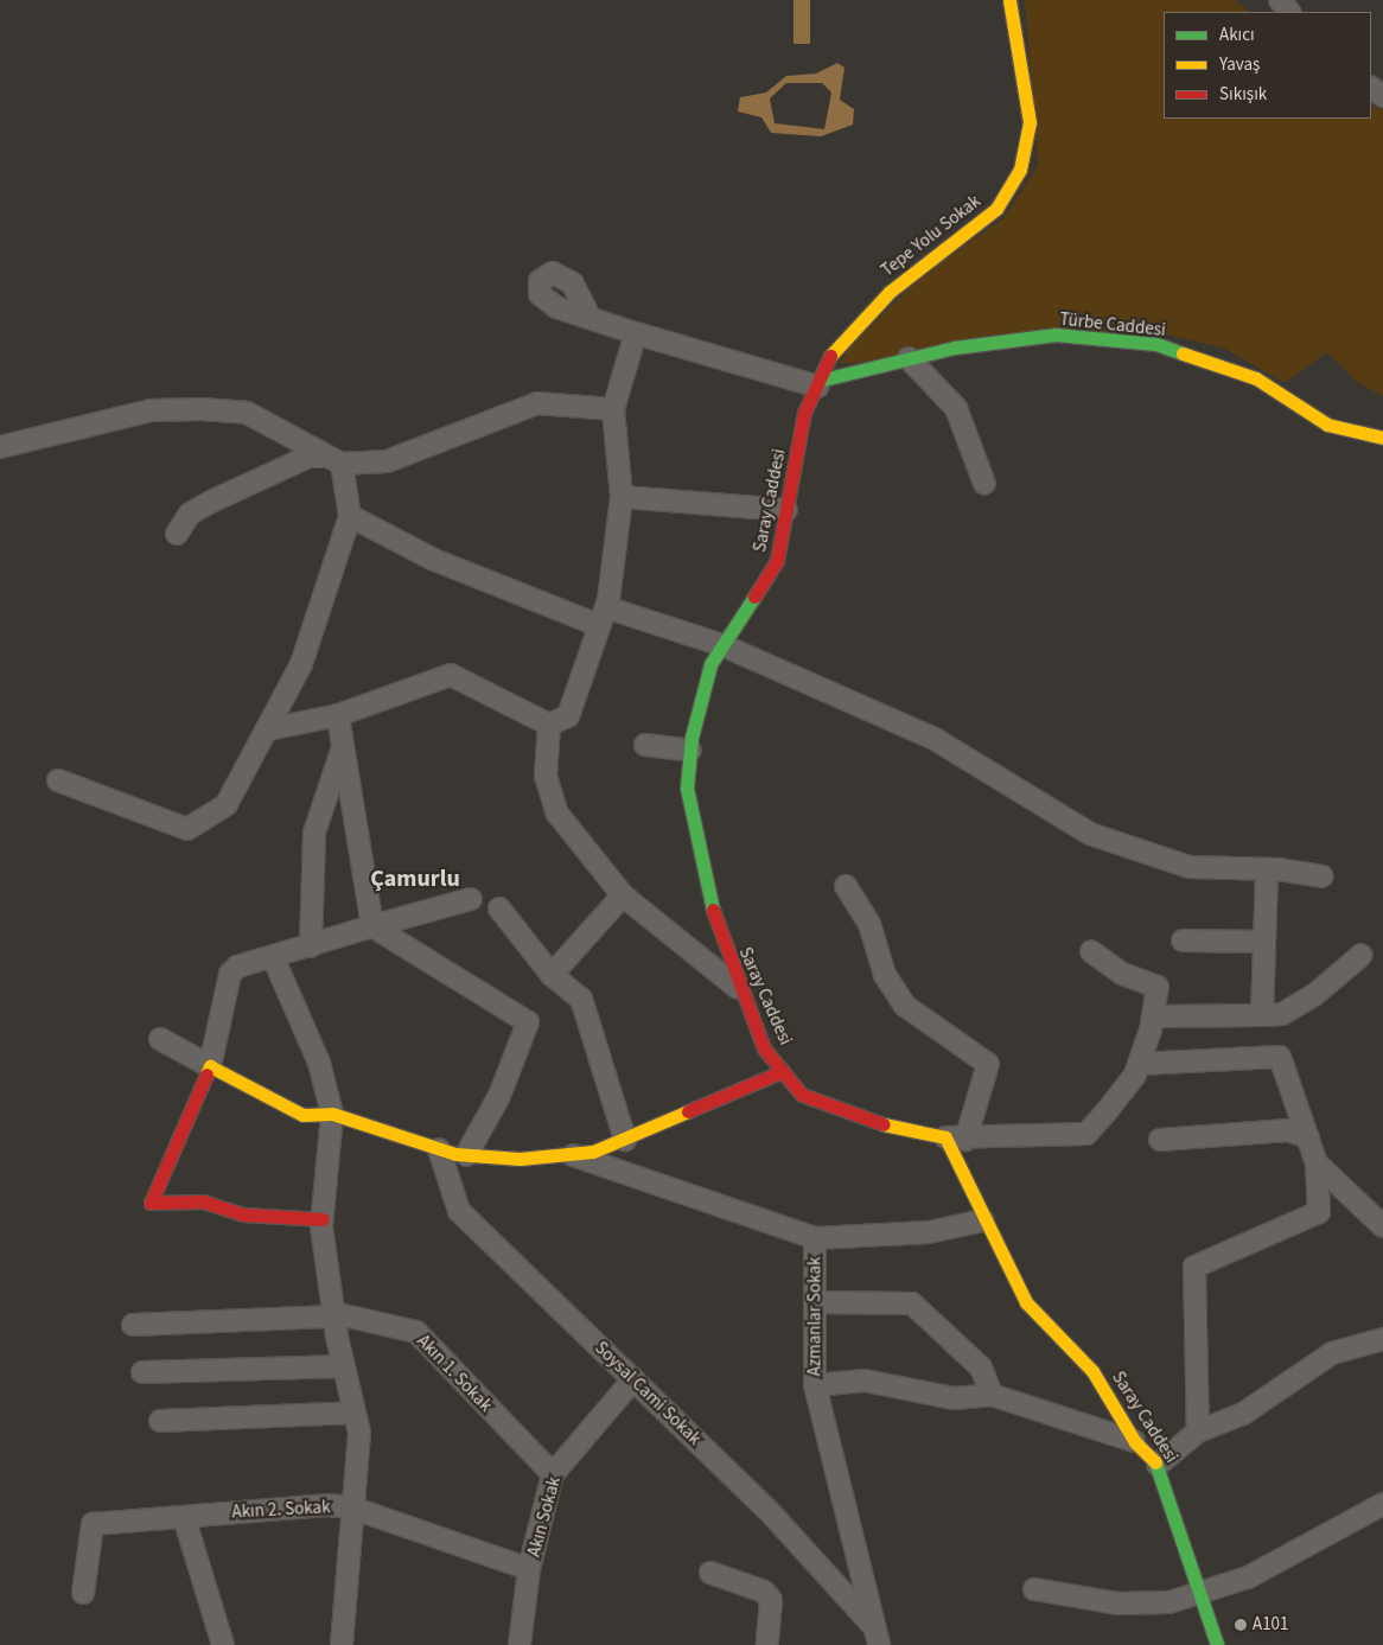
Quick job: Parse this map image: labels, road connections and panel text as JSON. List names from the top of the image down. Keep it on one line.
{"streets":{"street":["Tepe Yolu Sokak","Türbe Caddesi","Saray Caddesi","Azmanlar Sokak","Akın 1. Sokak","Soysal Cami Sokak","Akın 2. Sokak","Akın Sokak"]},"crossings":[["Tepe Yolu Sokak","Türbe Caddesi"],["Tepe Yolu Sokak","Saray Caddesi"],["Türbe Caddesi","Saray Caddesi"],["Azmanlar Sokak","Soysal Cami Sokak"],["Akın 1. Sokak","Akın Sokak"],["Soysal Cami Sokak","Akın Sokak"],["Akın 2. Sokak","Akın Sokak"]],"districts":["Çamurlu"],"places":["A101"],"legend":["Akıcı","Yavaş","Sıkışık"]}
